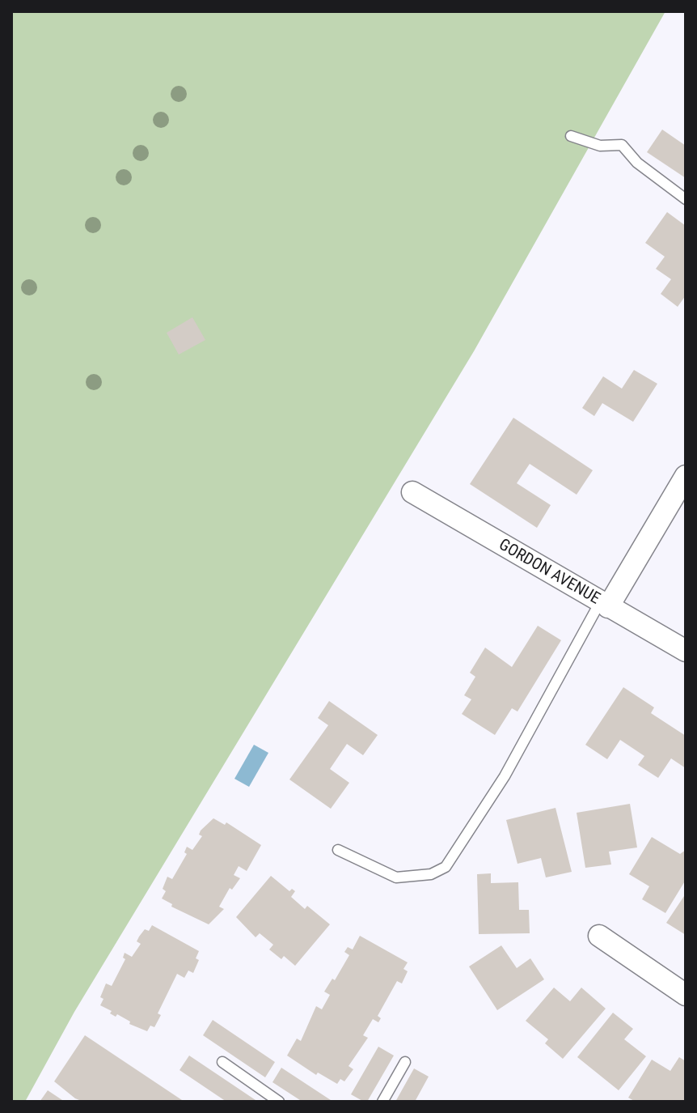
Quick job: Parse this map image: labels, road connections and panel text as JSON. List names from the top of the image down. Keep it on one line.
{"streets":{"street":["GORDON AVENUE"]}}
